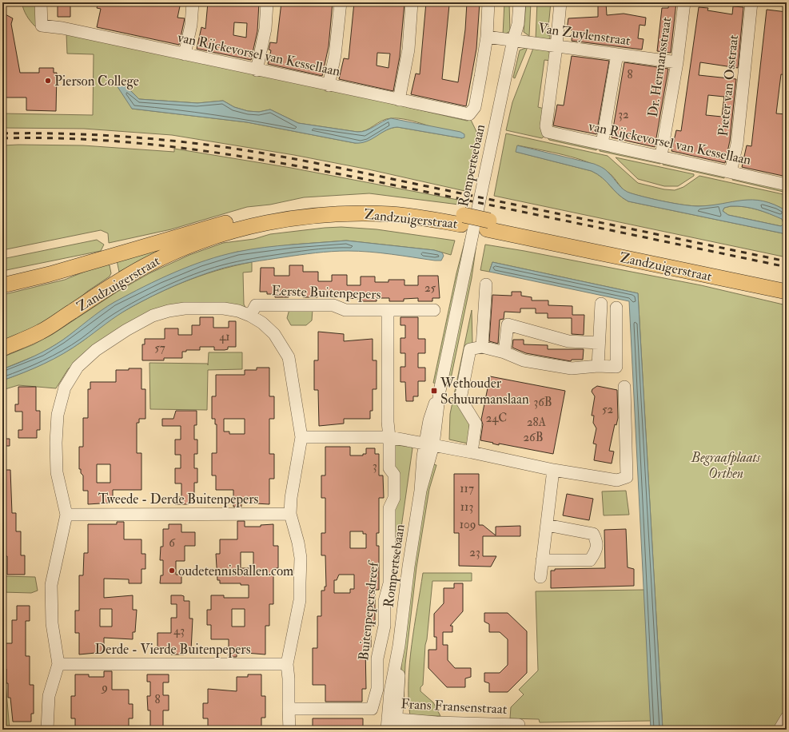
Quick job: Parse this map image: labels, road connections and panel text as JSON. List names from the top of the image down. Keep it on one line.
{"streets":{"main road":["Zandzuigerstraat"],"street":["Van Zuylenstraat","van Rijckevorsel van Kessellaan","Dr. Hermansstraat","Pieter van Osstraat","Rompertsebaan","Eerste Buitenpepers","Tweede - Derde Buitenpepers","Buitenpepersdreef","Derde - Vierde Buitenpepers","Frans Fransenstraat"]},"crossings":[["Van Zuylenstraat","van Rijckevorsel van Kessellaan"],["Van Zuylenstraat","Dr. Hermansstraat"],["Van Zuylenstraat","Rompertsebaan"],["van Rijckevorsel van Kessellaan","Dr. Hermansstraat"],["van Rijckevorsel van Kessellaan","Pieter van Osstraat"],["Rompertsebaan","Frans Fransenstraat"],["Eerste Buitenpepers","Buitenpepersdreef"]],"parks":["Begraafplaats Orthen"],"places":{"other":["Pierson College","oudetennisballen.com"],"transit":["Wethouder Schuurmanslaan"]},"house_numbers":["8","32","25","41","57","36B","52","24C","28A","26B","3","117","113","109","6","23","43","9","8"]}
